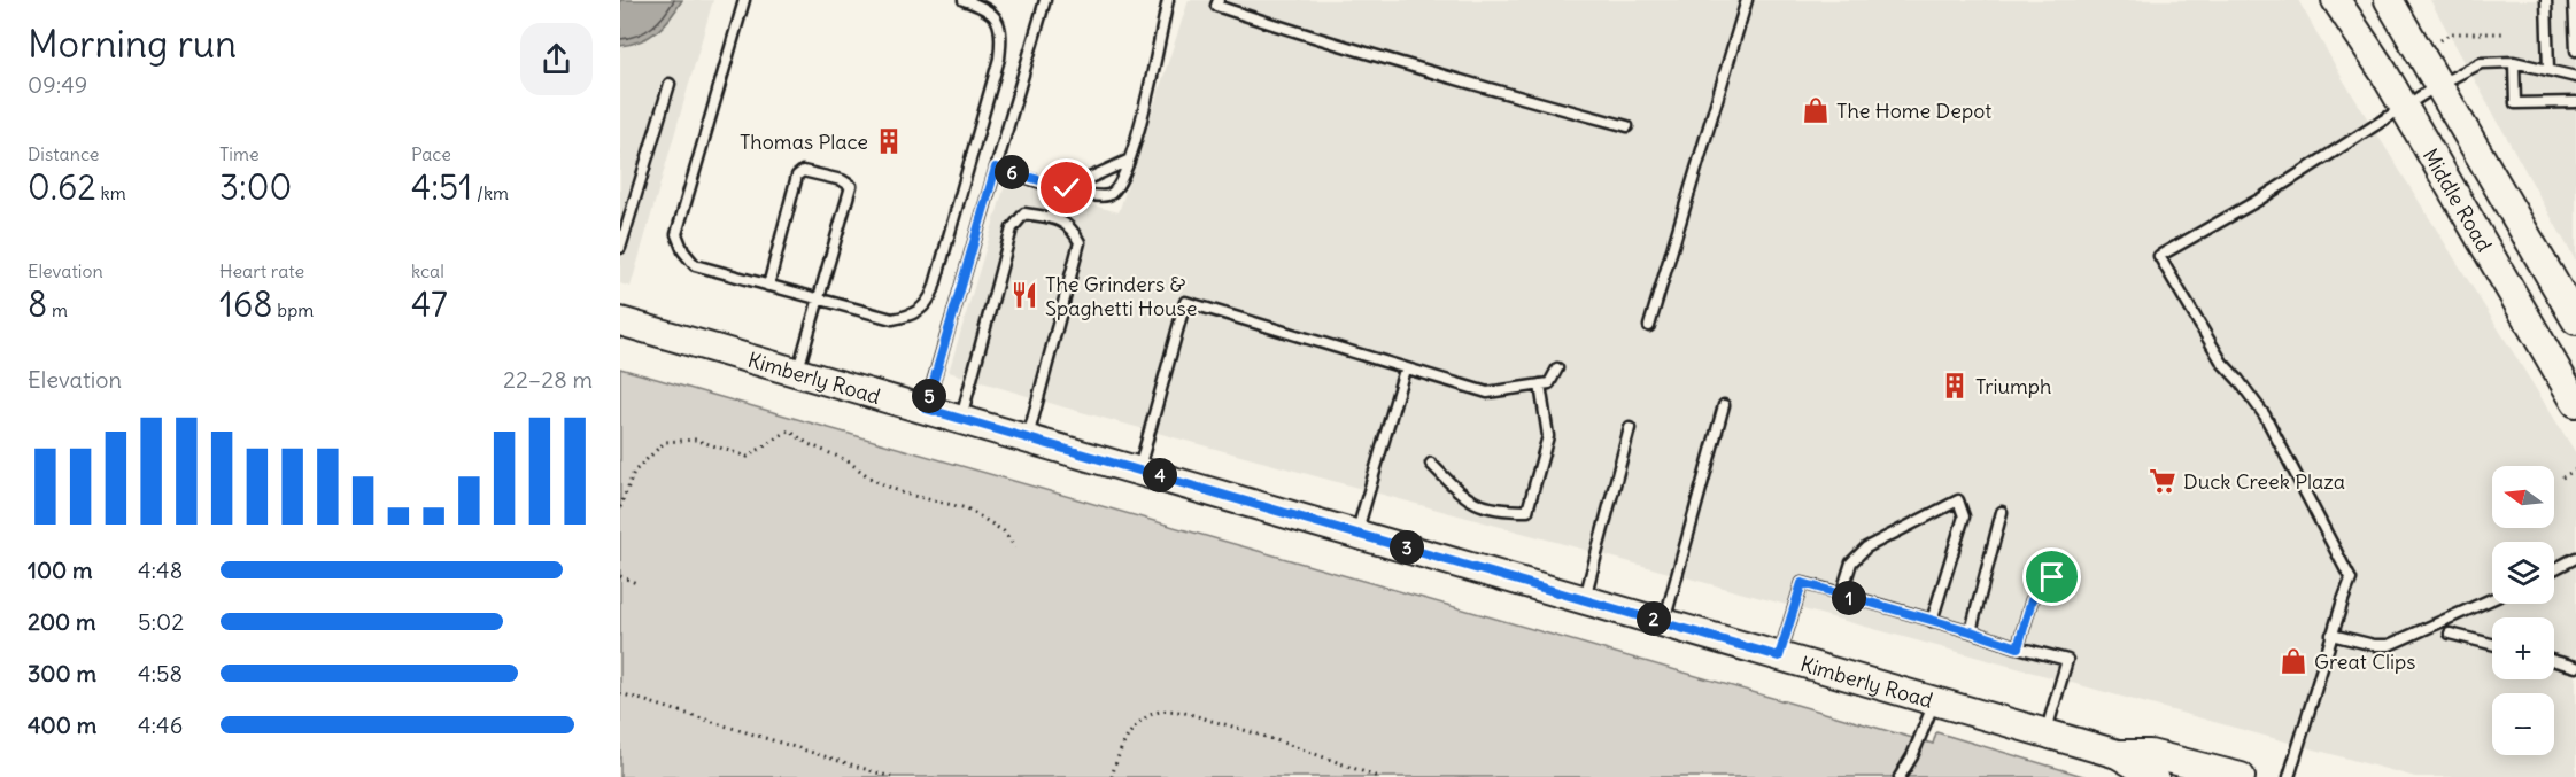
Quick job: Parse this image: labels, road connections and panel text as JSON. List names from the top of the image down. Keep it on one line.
{"streets":{"main road":["Middle Road","Kimberly Road"]},"places":{"shop":["The Home Depot","Great Clips"],"building":["Thomas Place","Triumph"],"restaurant":["The Grinders & Spaghetti House"],"supermarket":["Duck Creek Plaza"]},"north":"left","page":{"heading":["Morning run","09:49"],"stats":[["Distance","0.62 km"],["Time","3:00"],["Pace","4:51 /km"],["Elevation","8 m"],["Heart rate","168 bpm"],["kcal","47"]],"pins":["6","5","4","3","1","2"],"chart":["Elevation","22–28 m"],"map_buttons":["+","−"],"list":[{"name":"100 m","note":"4:48"},{"name":"200 m","note":"5:02"},{"name":"300 m","note":"4:58"},{"name":"400 m","note":"4:46"}]}}
